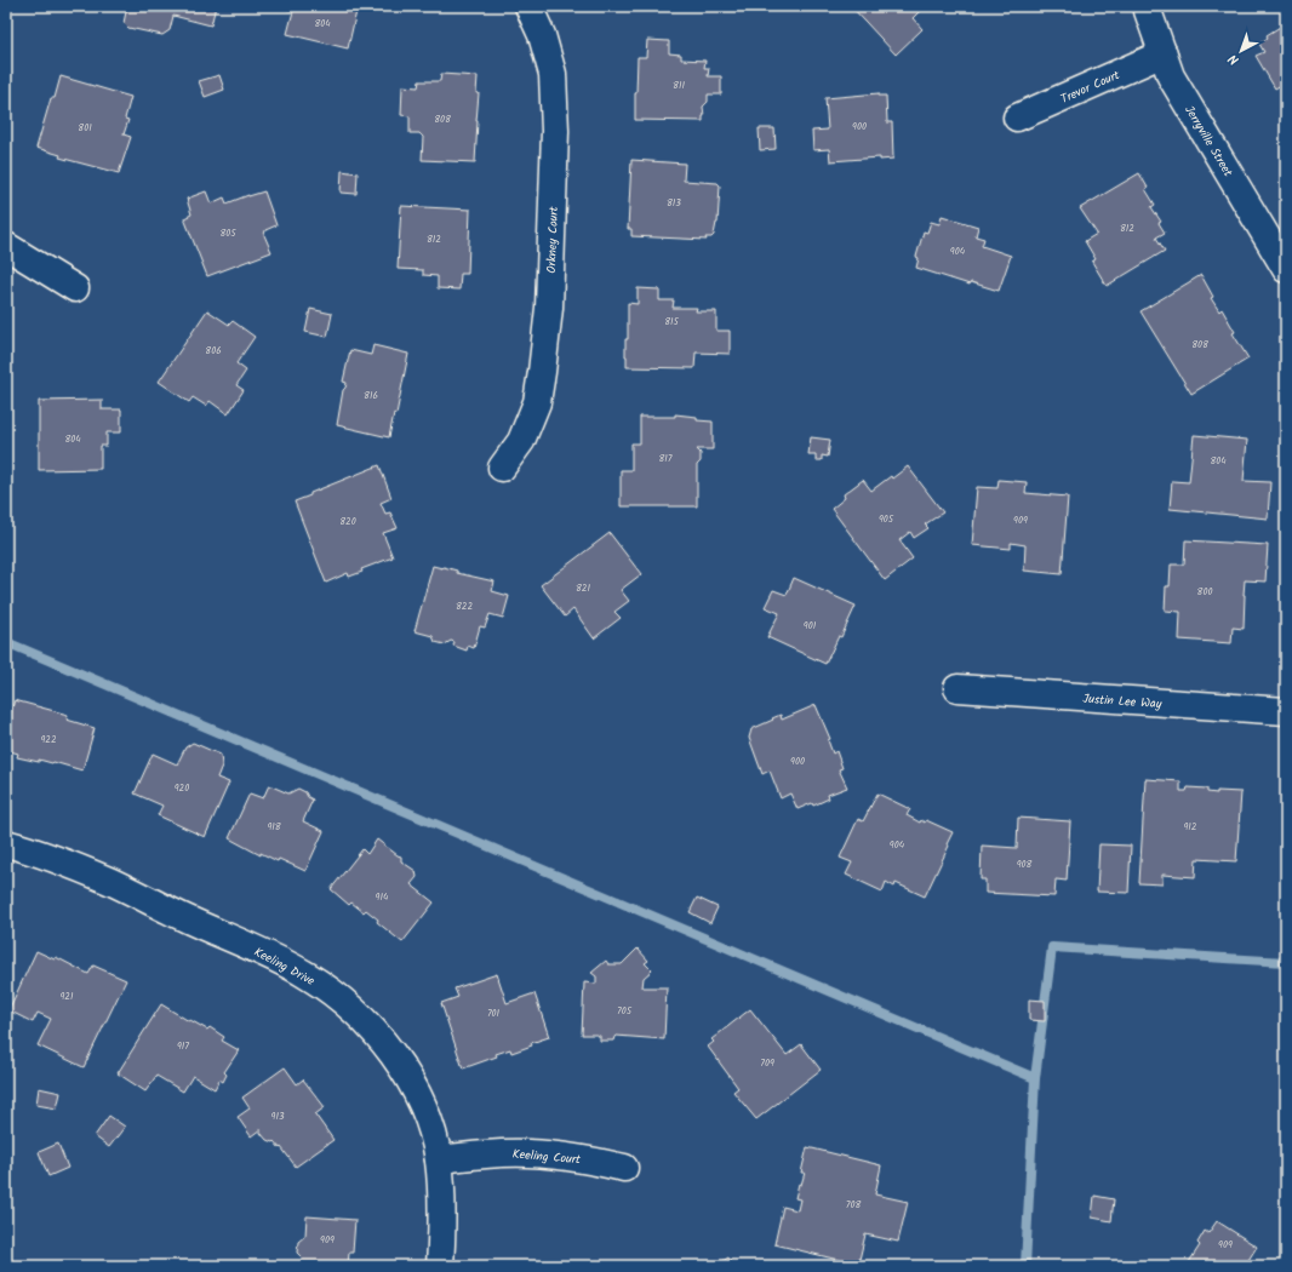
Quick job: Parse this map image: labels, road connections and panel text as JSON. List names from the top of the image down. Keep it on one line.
{"streets":{"street":["Trevor Court","Jerryville Street","Orkney Court","Justin Lee Way","Keeling Drive","Keeling Court"]},"crossings":[["Trevor Court","Jerryville Street"],["Keeling Drive","Keeling Court"]],"house_numbers":["804","811","808","900","801","813","812","805","812","904","815","808","806","816","804","817","804","905","909","820","821","800","822","901","922","900","920","918","912","904","908","914","921","705","701","917","709","913","708","909","909"],"north":"bottom left"}
